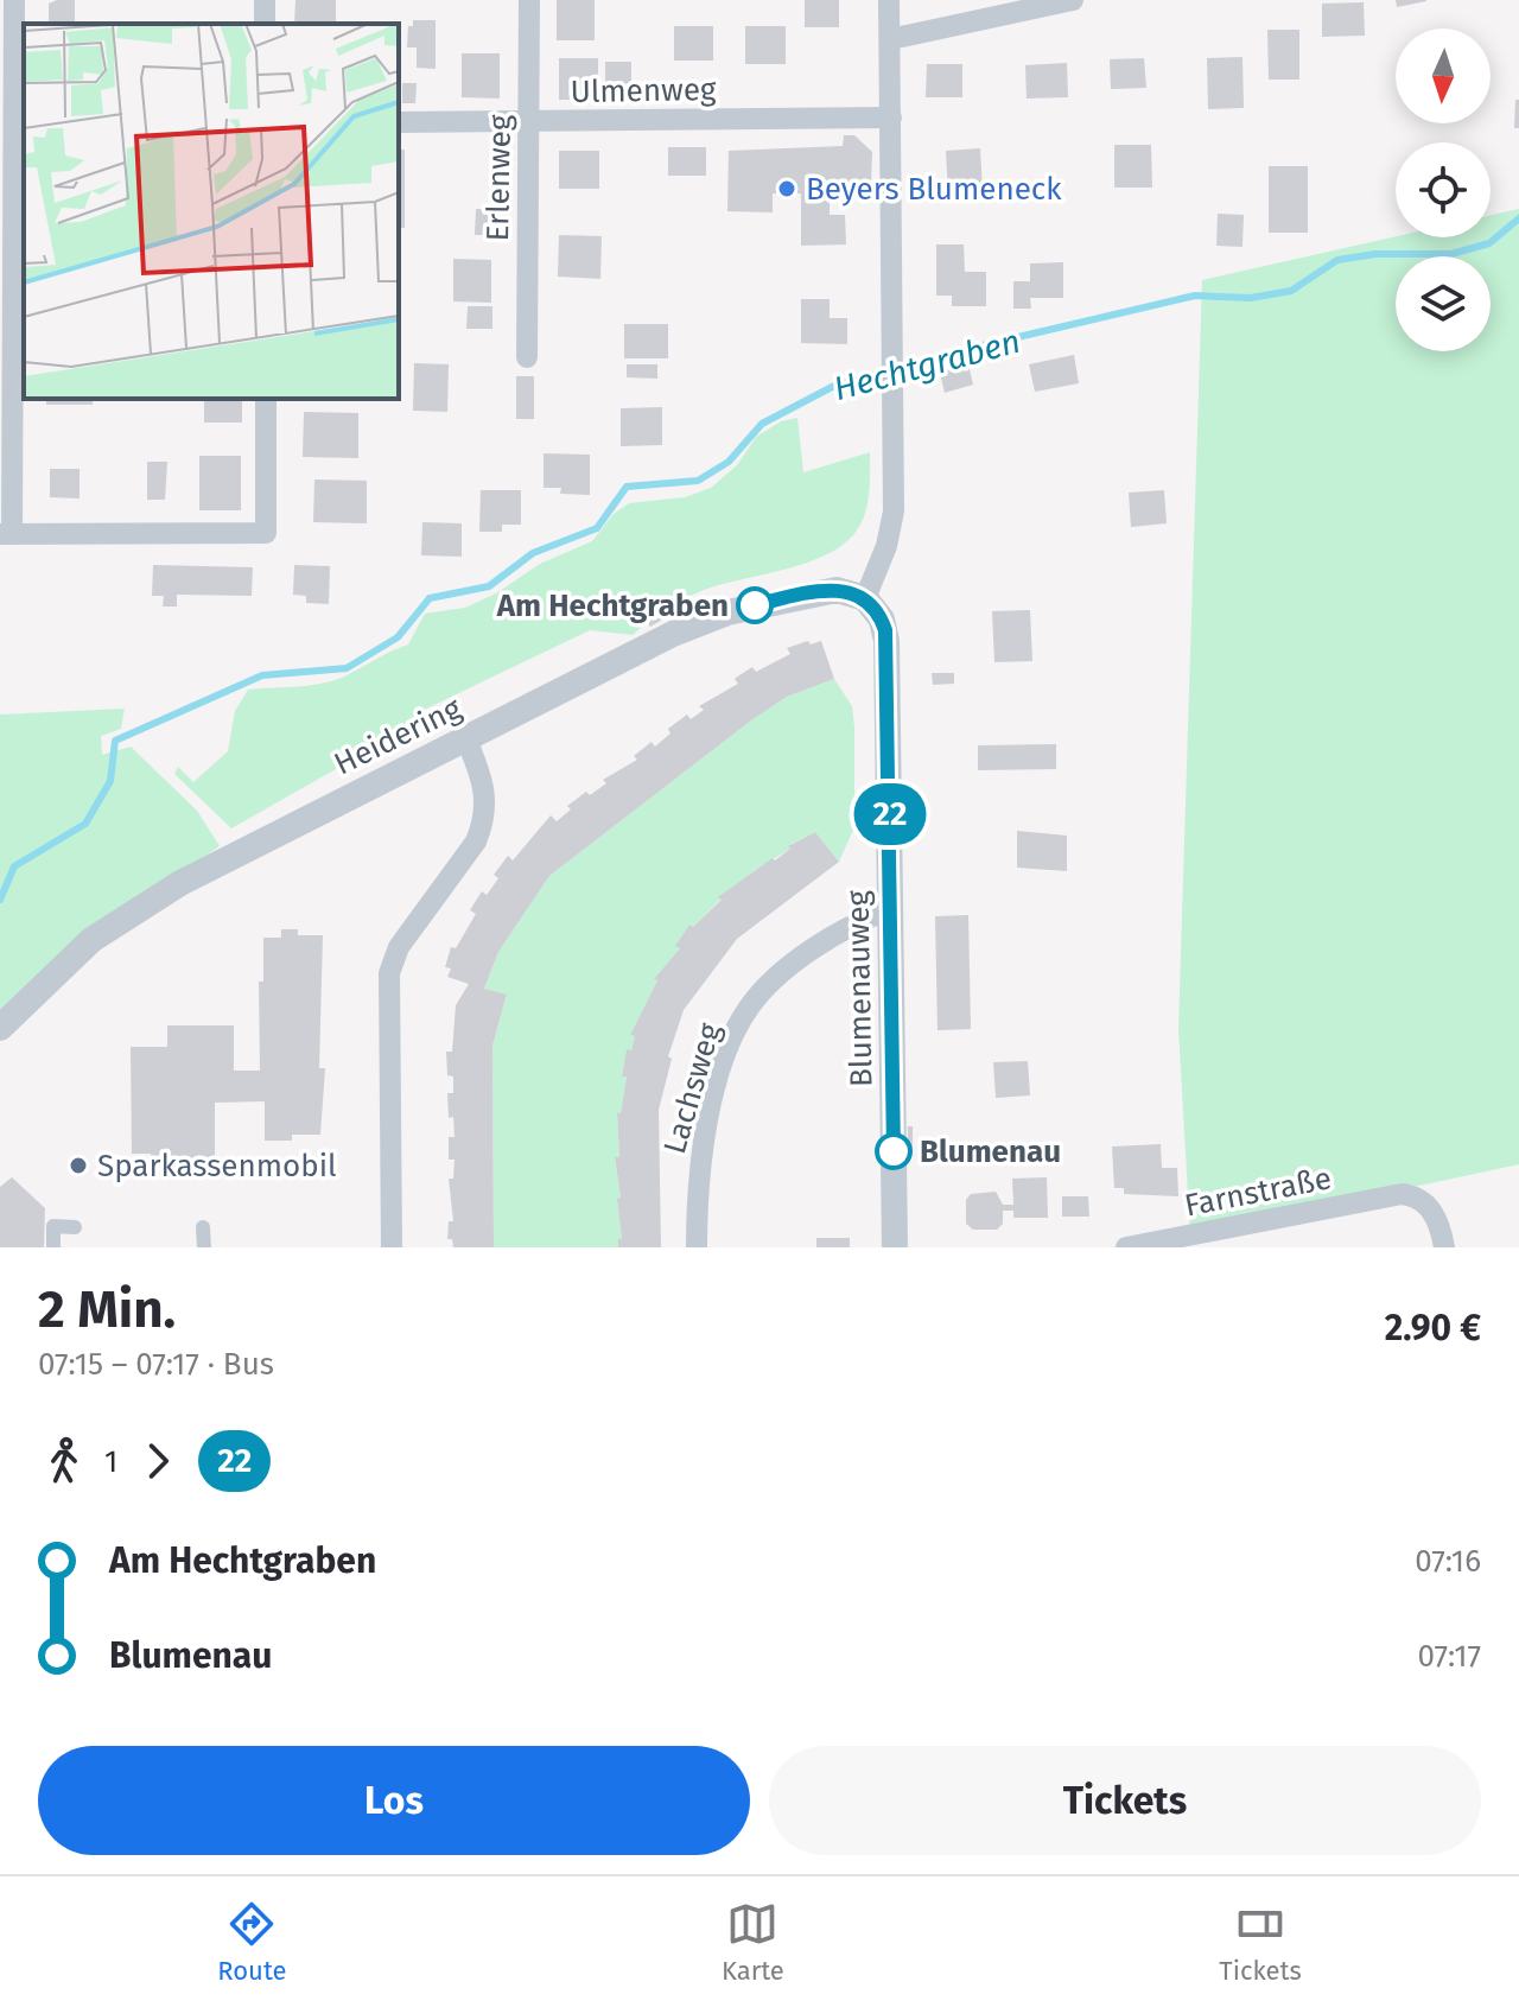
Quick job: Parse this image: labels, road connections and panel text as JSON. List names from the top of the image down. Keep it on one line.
{"streets":{"street":["Ulmenweg","Erlenweg","Heidering","Blumenauweg","Lachsweg","Farnstraße"]},"crossings":[["Ulmenweg","Erlenweg"],["Heidering","Blumenauweg"],["Blumenauweg","Lachsweg"]],"water":["Hechtgraben"],"places":["Beyers Blumeneck","Am Hechtgraben","Blumenau","Sparkassenmobil"],"lines":["bus line 22"],"north":"bottom","page":{"on_map":"22","heading":["2 Min.","07:15 – 07:17 · Bus","2.90 €"],"legs":["1","22"],"list":[{"name":"Am Hechtgraben","value":"07:16"},{"name":"Blumenau","value":"07:17"}],"buttons":["Los","Tickets"],"tabs":["Route","Karte","Tickets"]}}
